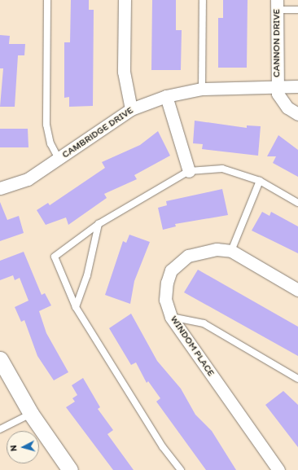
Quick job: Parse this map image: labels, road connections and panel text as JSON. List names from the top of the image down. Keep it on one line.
{"streets":{"street":["CANNON DRIVE","CAMBRIDGE DRIVE","WINDOM PLACE"]},"crossings":[["CANNON DRIVE","CAMBRIDGE DRIVE"]],"north":"left"}
